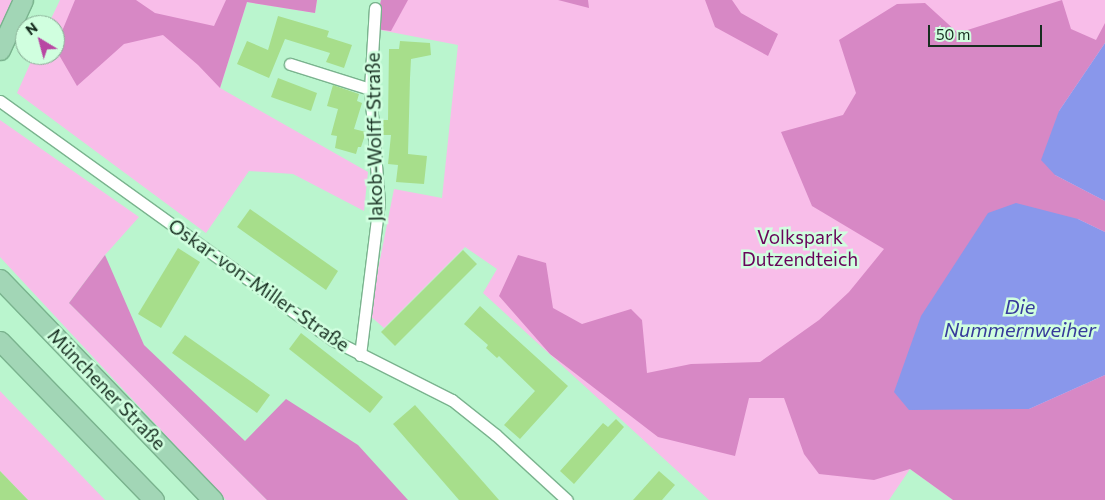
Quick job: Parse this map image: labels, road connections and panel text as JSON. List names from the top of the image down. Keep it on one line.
{"streets":{"main road":["Münchener Straße"],"street":["Jakob-Wolff-Straße","Oskar-von-Miller-Straße"]},"crossings":[["Jakob-Wolff-Straße","Oskar-von-Miller-Straße"]],"water":["Die Nummernweiher"],"parks":["Volkspark Dutzendteich"],"scale_bar":"50 m","north":"top left"}
